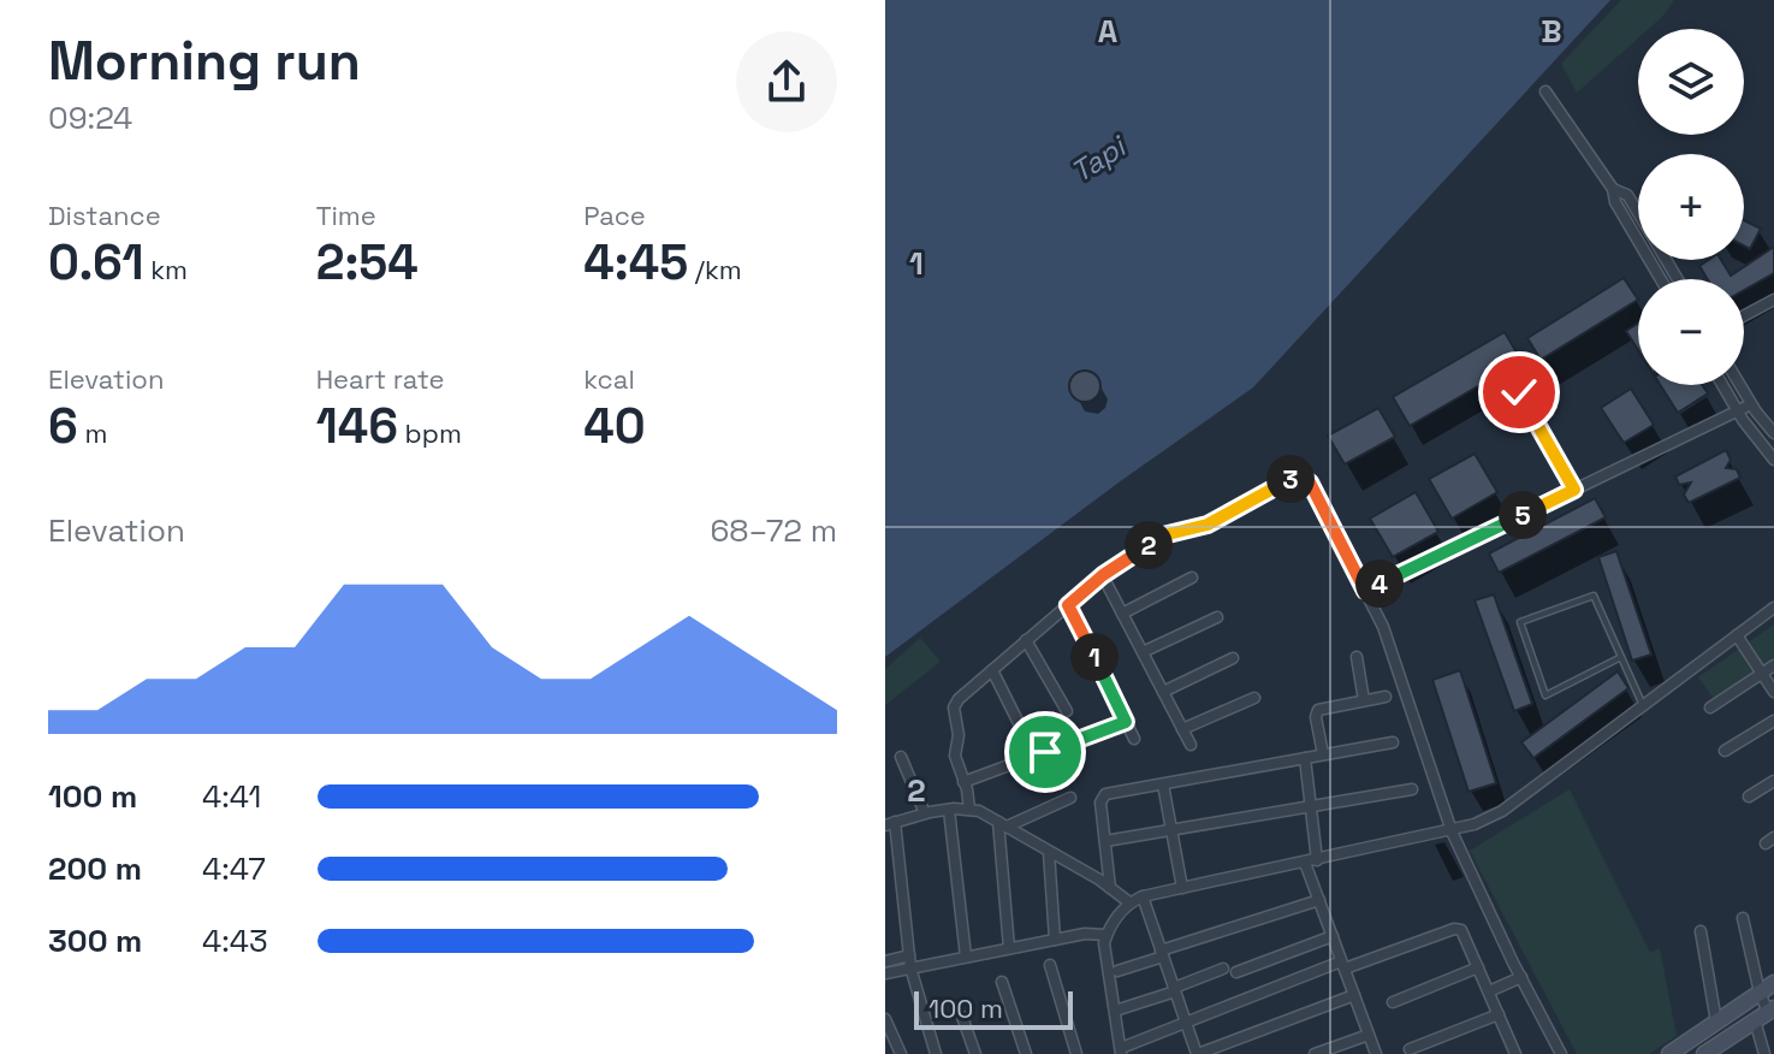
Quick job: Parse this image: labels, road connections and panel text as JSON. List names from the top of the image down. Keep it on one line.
{"water":["Tapi"],"scale_bar":"100 m","page":{"heading":["Morning run","09:24"],"map_buttons":["+","−"],"stats":[["Distance","0.61 km"],["Time","2:54"],["Pace","4:45 /km"],["Elevation","6 m"],["Heart rate","146 bpm"],["kcal","40"]],"pins":["3","5","2","4","1"],"chart":["Elevation","68–72 m"],"list":[{"name":"100 m","note":"4:41"},{"name":"200 m","note":"4:47"},{"name":"300 m","note":"4:43"}],"scale":"100 m"},"grid":{"columns":["A","B"],"rows":["1","2"]}}
